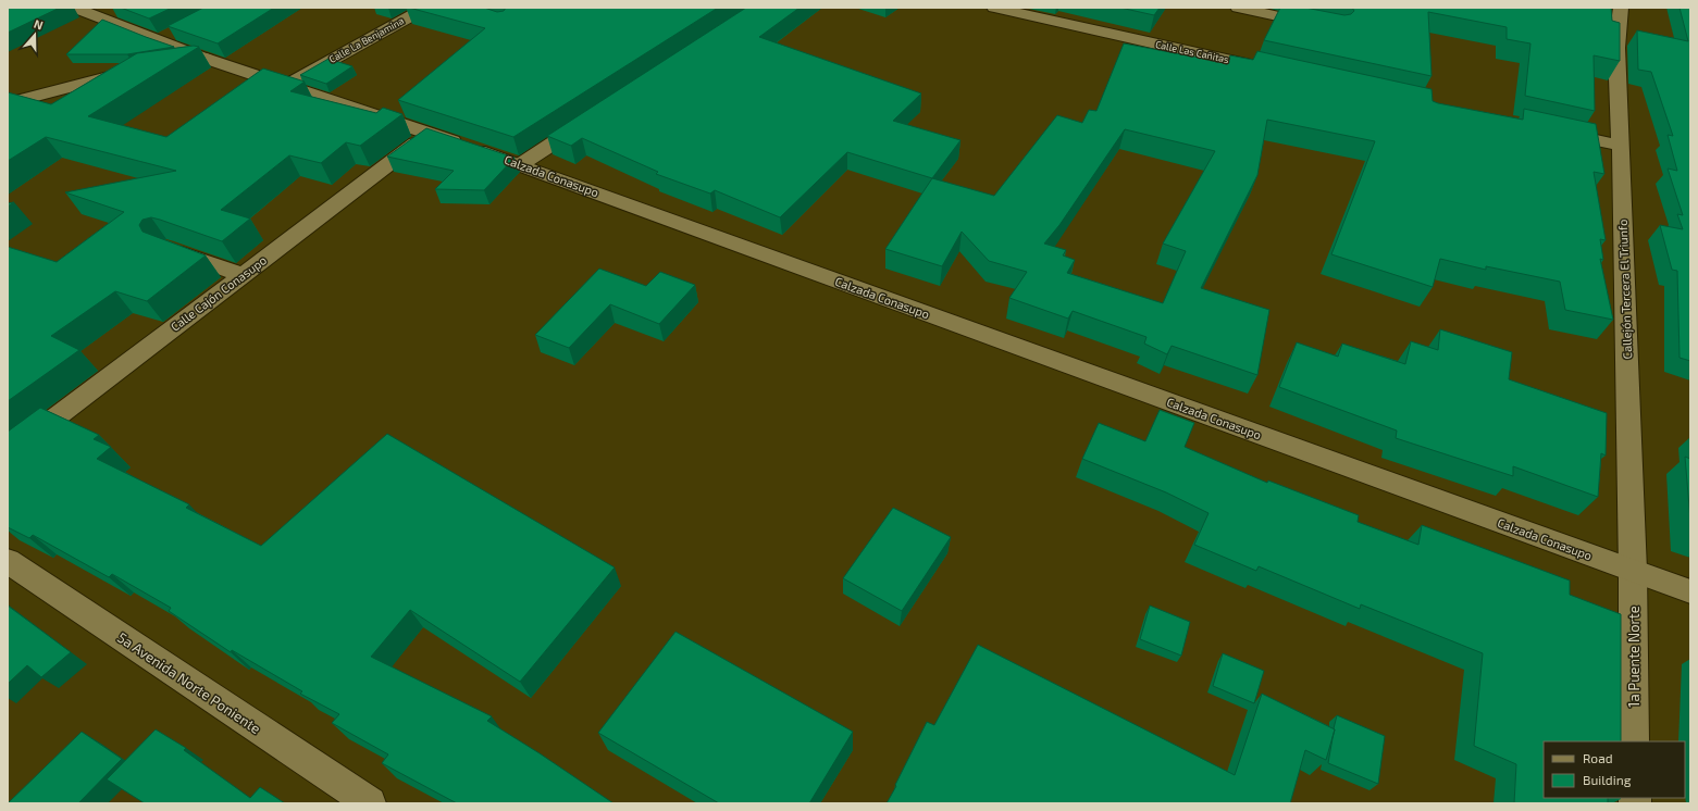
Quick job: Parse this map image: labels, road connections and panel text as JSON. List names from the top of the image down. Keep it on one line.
{"streets":{"street":["Calle La Benjamina","Calle Las Cañitas","Calzada Conasupo","Callejón Tercera El Triunfo","Calle Cajón Conasupo","1a Puente Norte","5a Avenida Norte Poniente"]},"crossings":[["Calle La Benjamina","Calzada Conasupo"],["Calzada Conasupo","Callejón Tercera El Triunfo"],["Calzada Conasupo","Calle Cajón Conasupo"],["Calzada Conasupo","1a Puente Norte"],["Callejón Tercera El Triunfo","1a Puente Norte"]],"legend":["Road","Building"],"north":"top"}
